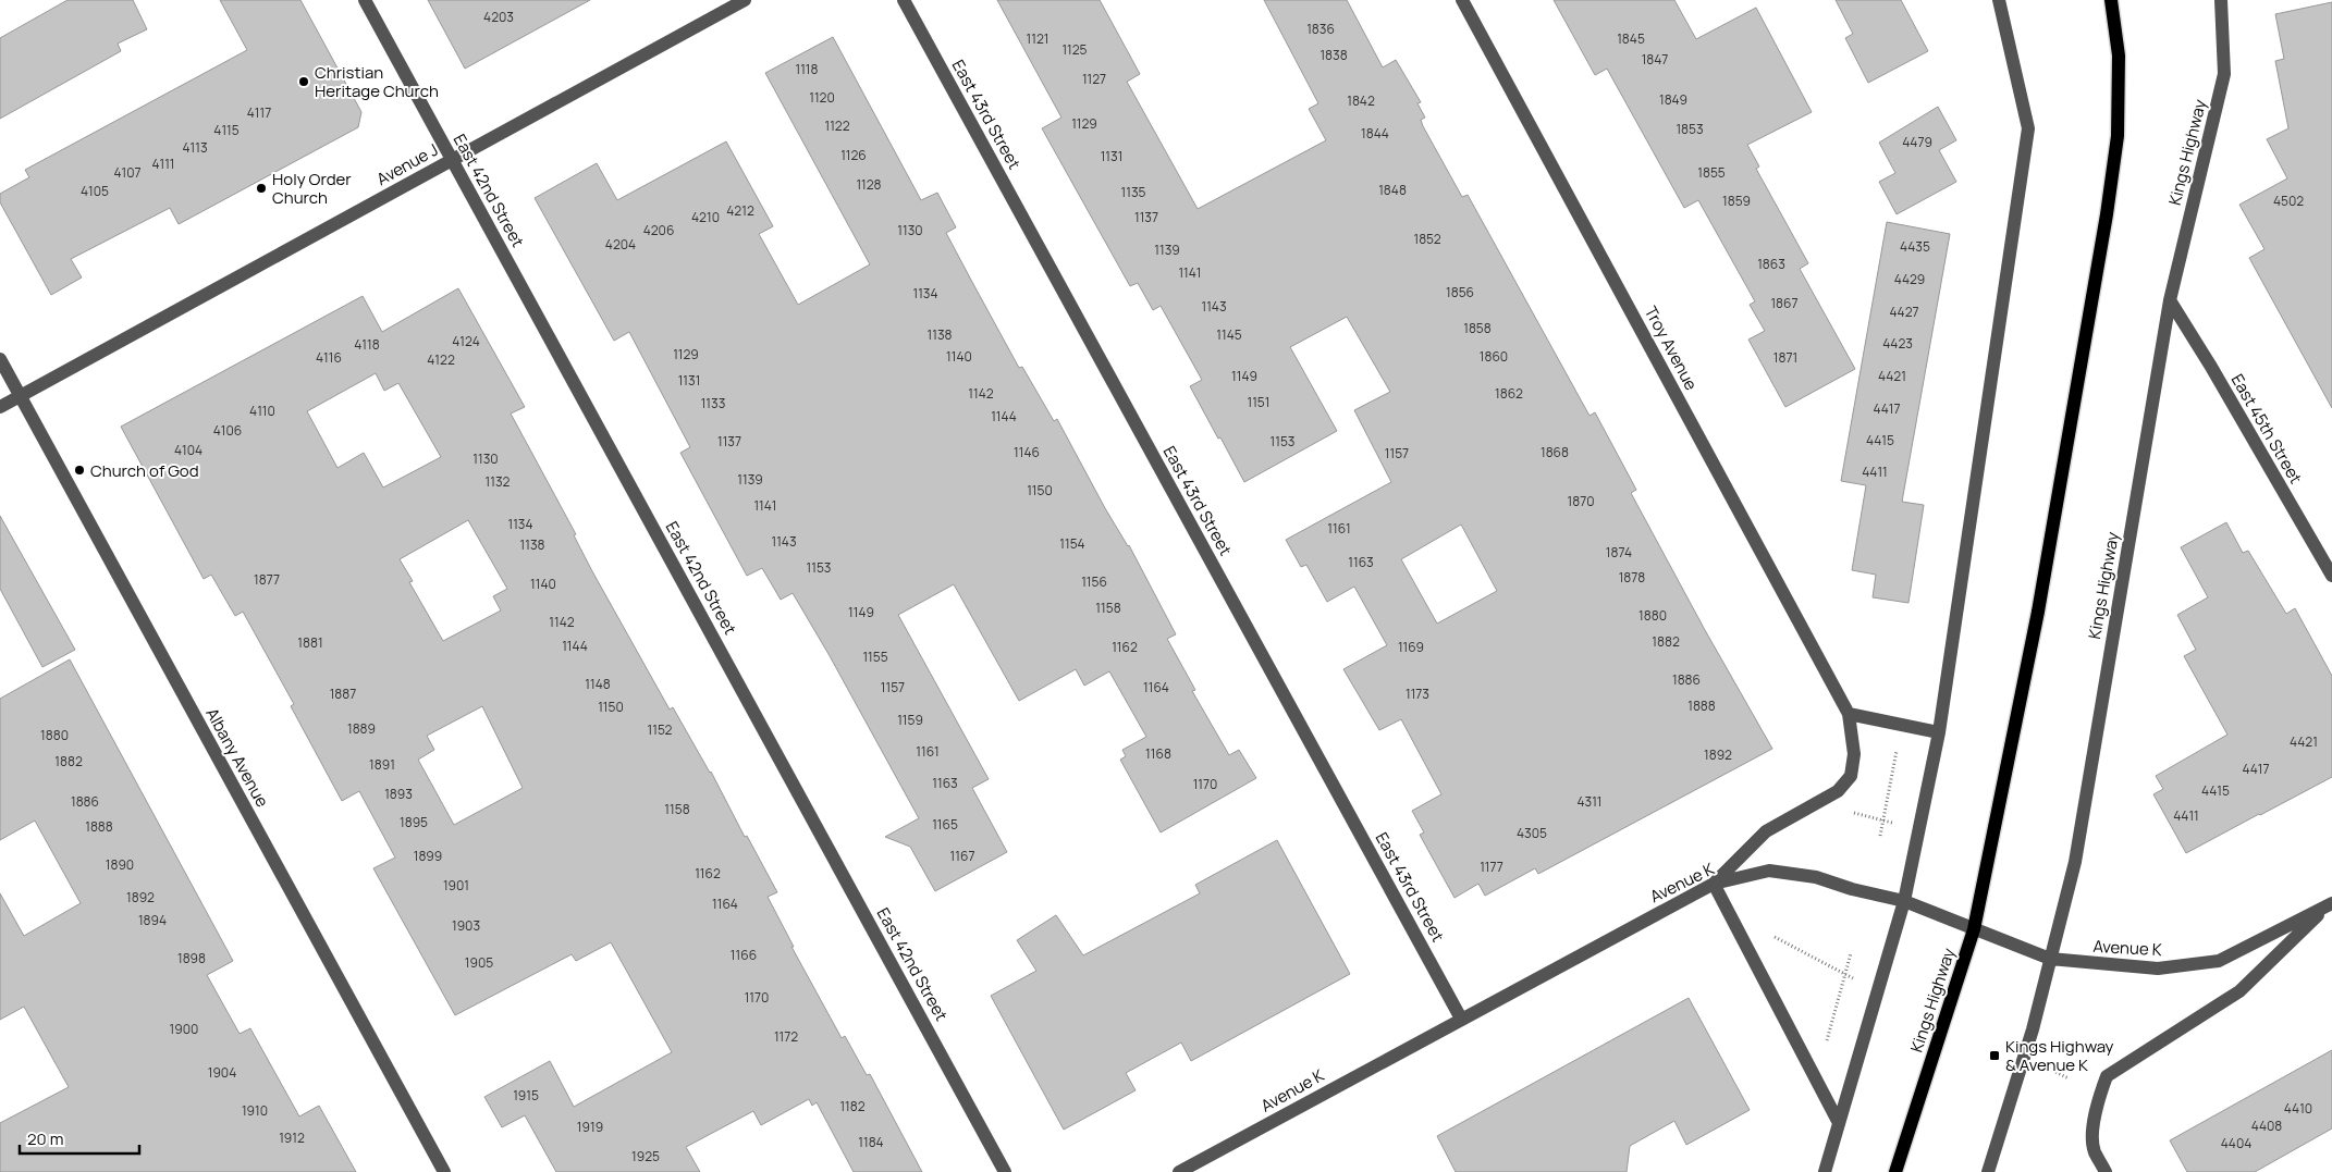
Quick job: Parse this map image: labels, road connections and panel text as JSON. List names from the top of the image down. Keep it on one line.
{"streets":{"main road":["Kings Highway"],"street":["East 43rd Street","Avenue J","East 42nd Street","Troy Avenue","East 45th Street","Albany Avenue","Avenue K"]},"crossings":[["East 43rd Street","Avenue K"],["Kings Highway","East 45th Street"],["Kings Highway","Avenue K"],["Avenue J","East 42nd Street"],["Avenue J","Albany Avenue"]],"places":{"other":["Christian Heritage Church","Holy Order Church","Church of God"],"transit":["Kings Highway & Avenue K"]},"house_numbers":["4203","1836","1121","1845","1125","1838","1847","1118","1127","1120","1849","1842","4117","1129","1122","1853","4115","1844","4479","4113","1126","1131","4111","4107","1855","1128","1848","4105","1135","1859","4502","4212","4210","1137","4206","1130","1852","4204","4435","1139","1863","1141","4429","1856","1134","1867","1143","4427","1858","1138","1145","4124","4423","4118","1129","1140","1860","4116","1871","4122","1149","4421","1131","1142","1862","1151","1133","4417","4110","1144","4106","4415","1137","1153","4104","1146","1868","1157","1130","4411","1139","1132","1150","1870","1141","1134","1161","1143","1154","1138","1874","1163","1153","1878","1877","1156","1140","1158","1149","1880","1142","1882","1881","1144","1162","1169","1155","1886","1148","1157","1164","1887","1173","1888","1150","1159","1889","1152","1880","4421","1161","1168","1892","1882","1891","4417","1163","1170","4415","1893","1886","4311","1158","4411","1895","1165","1888","4305","1899","1167","1890","1177","1162","1901","1892","1164","1894","1903","1166","1898","1905","1170","1900","1172","1904","1915","1182","4410","1910","4408","1919","1912","1184","4404","1925"],"scale_bar":"20 m"}
